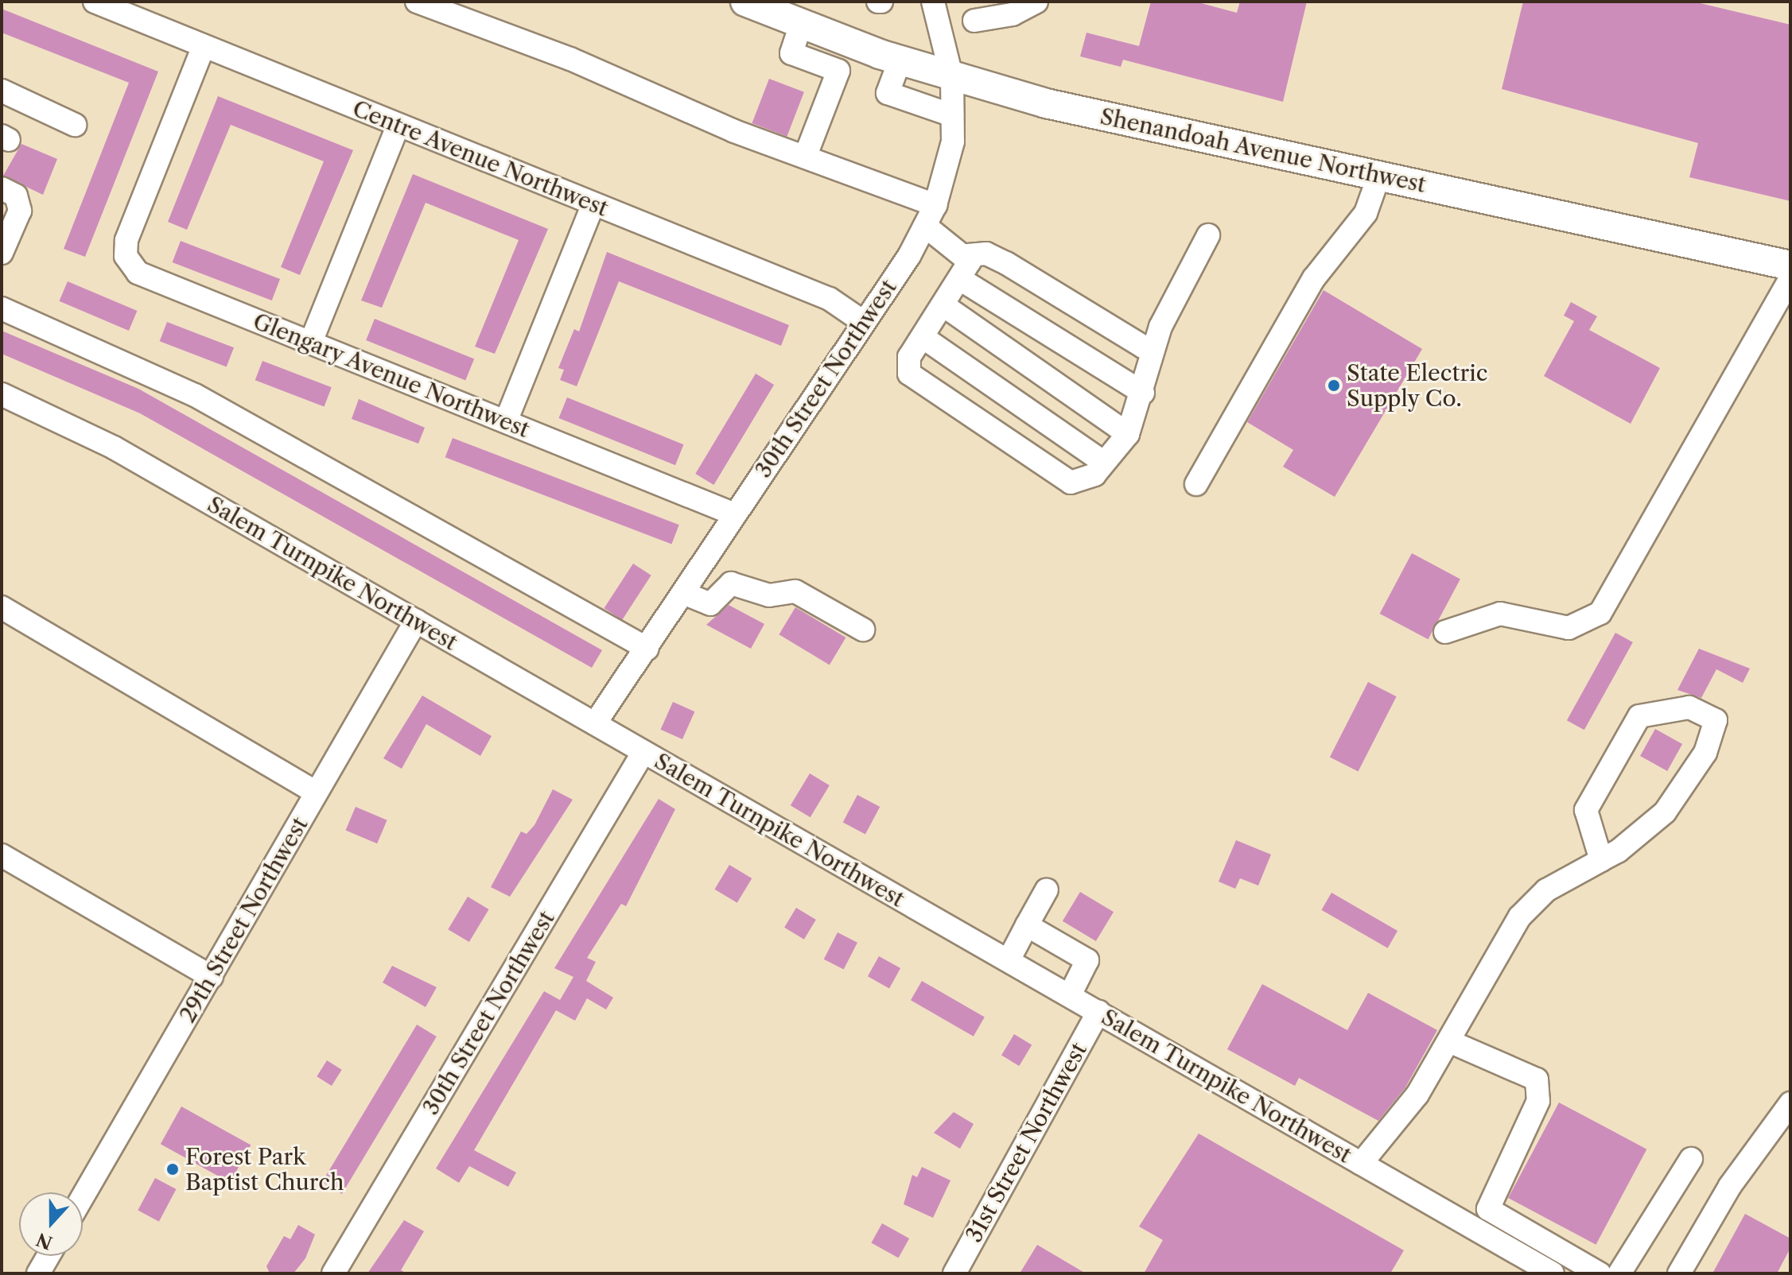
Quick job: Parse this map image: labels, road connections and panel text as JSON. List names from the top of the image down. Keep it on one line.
{"streets":{"main road":["Shenandoah Avenue Northwest"],"street":["Centre Avenue Northwest","Glengary Avenue Northwest","30th Street Northwest","Salem Turnpike Northwest","29th Street Northwest","31st Street Northwest"]},"crossings":[["Shenandoah Avenue Northwest","30th Street Northwest"],["Centre Avenue Northwest","Glengary Avenue Northwest"],["Centre Avenue Northwest","30th Street Northwest"],["Glengary Avenue Northwest","30th Street Northwest"],["30th Street Northwest","Salem Turnpike Northwest"],["Salem Turnpike Northwest","29th Street Northwest"],["Salem Turnpike Northwest","31st Street Northwest"]],"places":["State Electric Supply Co.","Forest Park Baptist Church"],"north":"bottom"}
